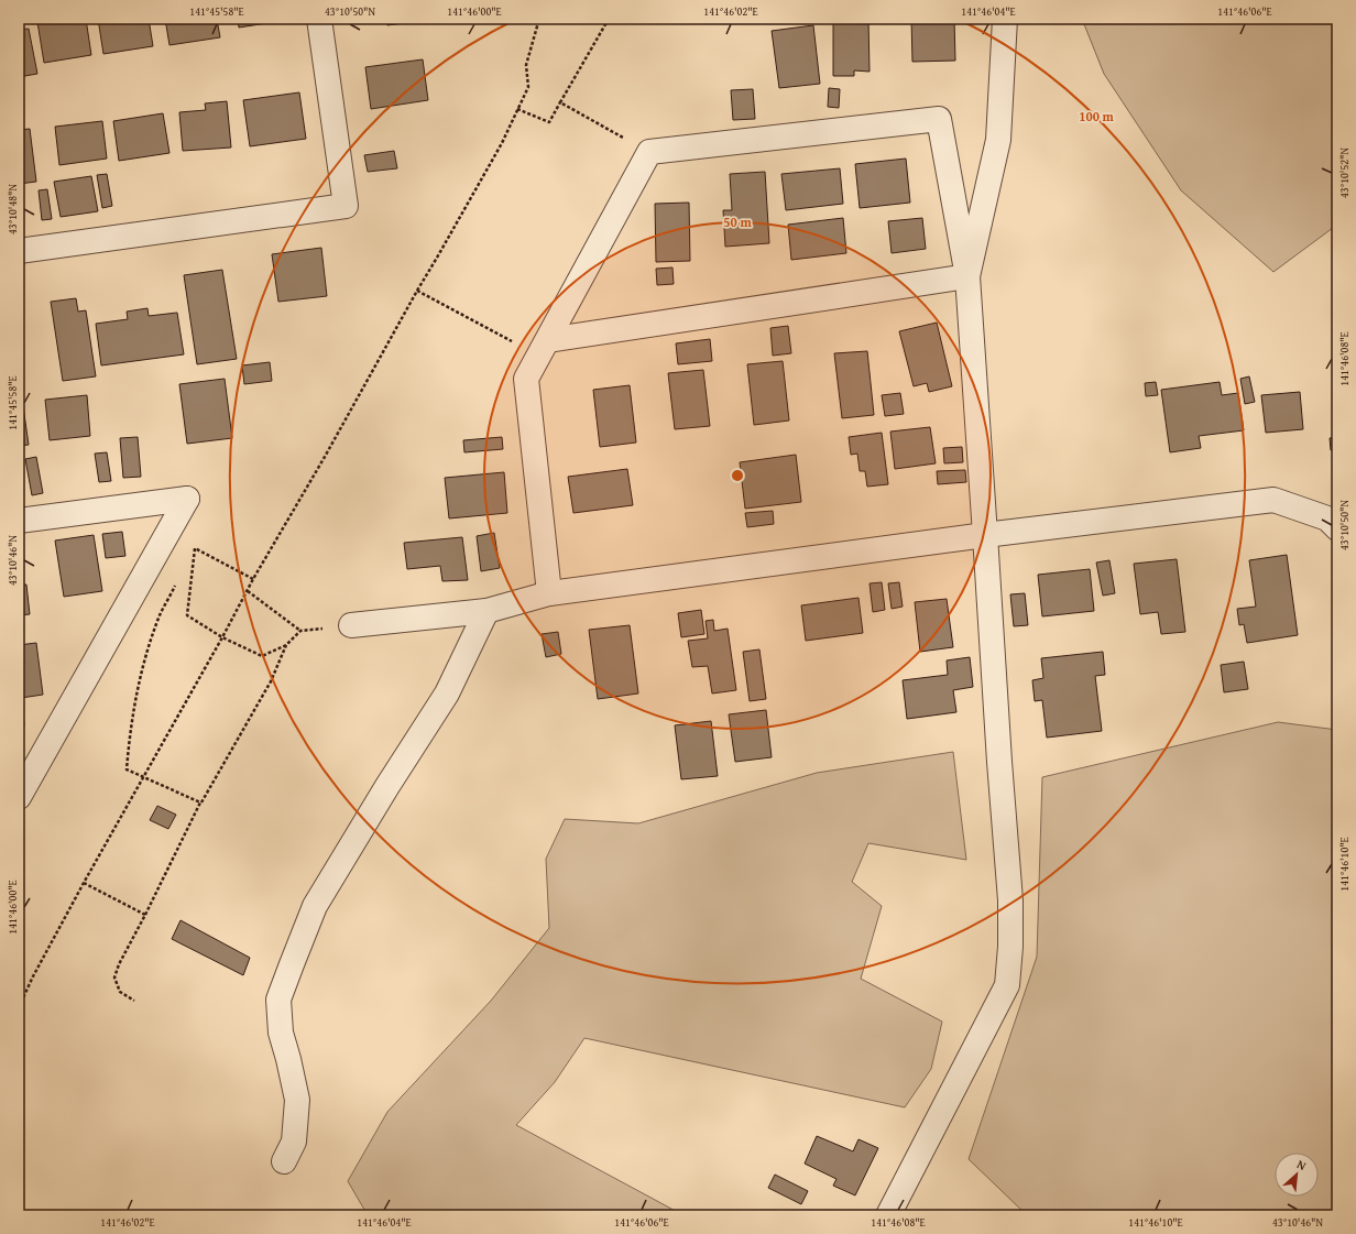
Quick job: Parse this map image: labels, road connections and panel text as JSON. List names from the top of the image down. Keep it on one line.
{"north":"top right","coordinates":["141°45'58\"E","43°10'50\"N","141°46'00\"E","141°46'02\"E","141°46'04\"E","141°46'06\"E","43°10'52\"N","43°10'48\"N","141°46'08\"E","43°10'46\"N","141°46'10\"E"],"rings":["100 m","50 m"]}
